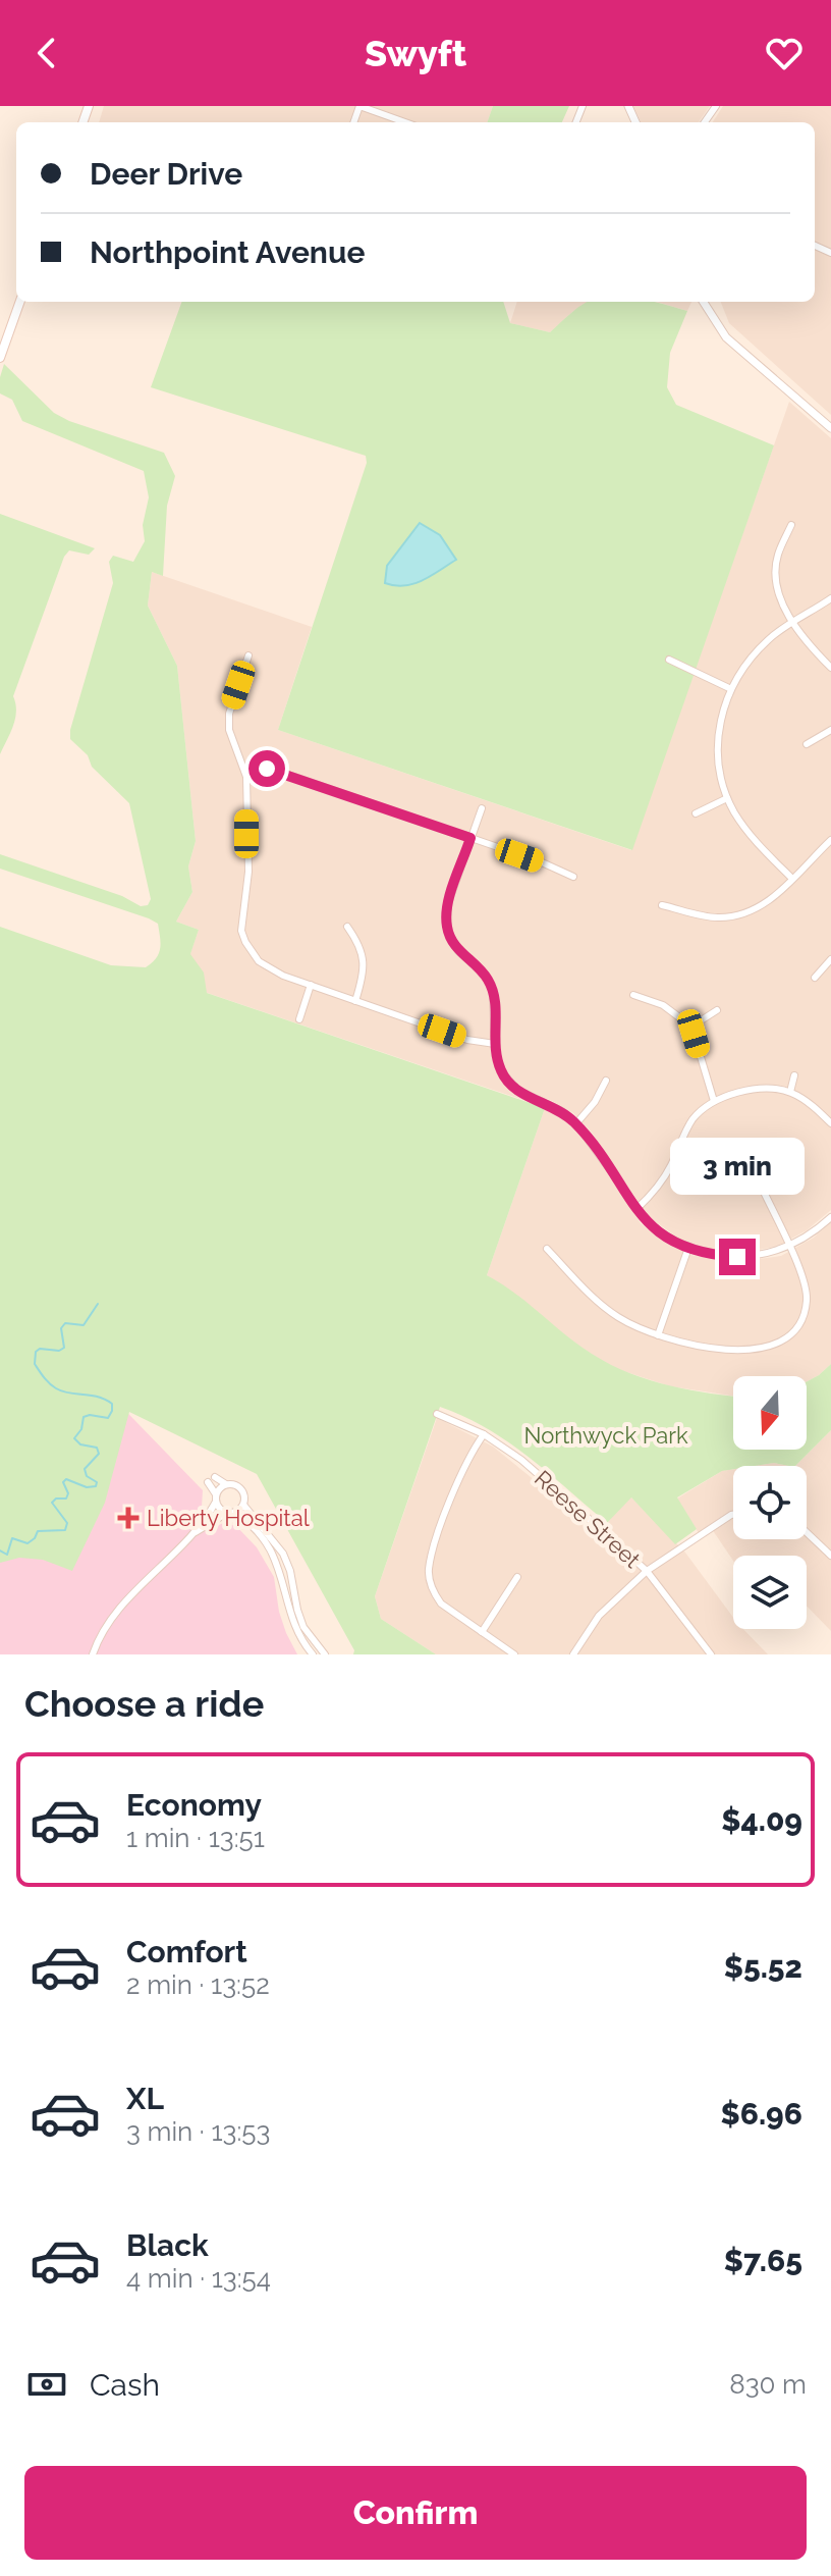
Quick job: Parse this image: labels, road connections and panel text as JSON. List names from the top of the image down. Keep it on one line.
{"streets":{"street":["Reese Street"]},"parks":["Northwyck Park"],"places":{"health":["Liberty Hospital"]},"north":"bottom","page":{"header":"Swyft","banner":["Deer Drive","Northpoint Avenue"],"bubble":"3 min","heading":"Choose a ride","list":[{"name":"Economy","note":"1 min · 13:51","value":"$4.09"},{"name":"Comfort","note":"2 min · 13:52","value":"$5.52"},{"name":"XL","note":"3 min · 13:53","value":"$6.96"},{"name":"Black","note":"4 min · 13:54","value":"$7.65"}],"pay":["Cash","830 m"],"buttons":"Confirm"}}
